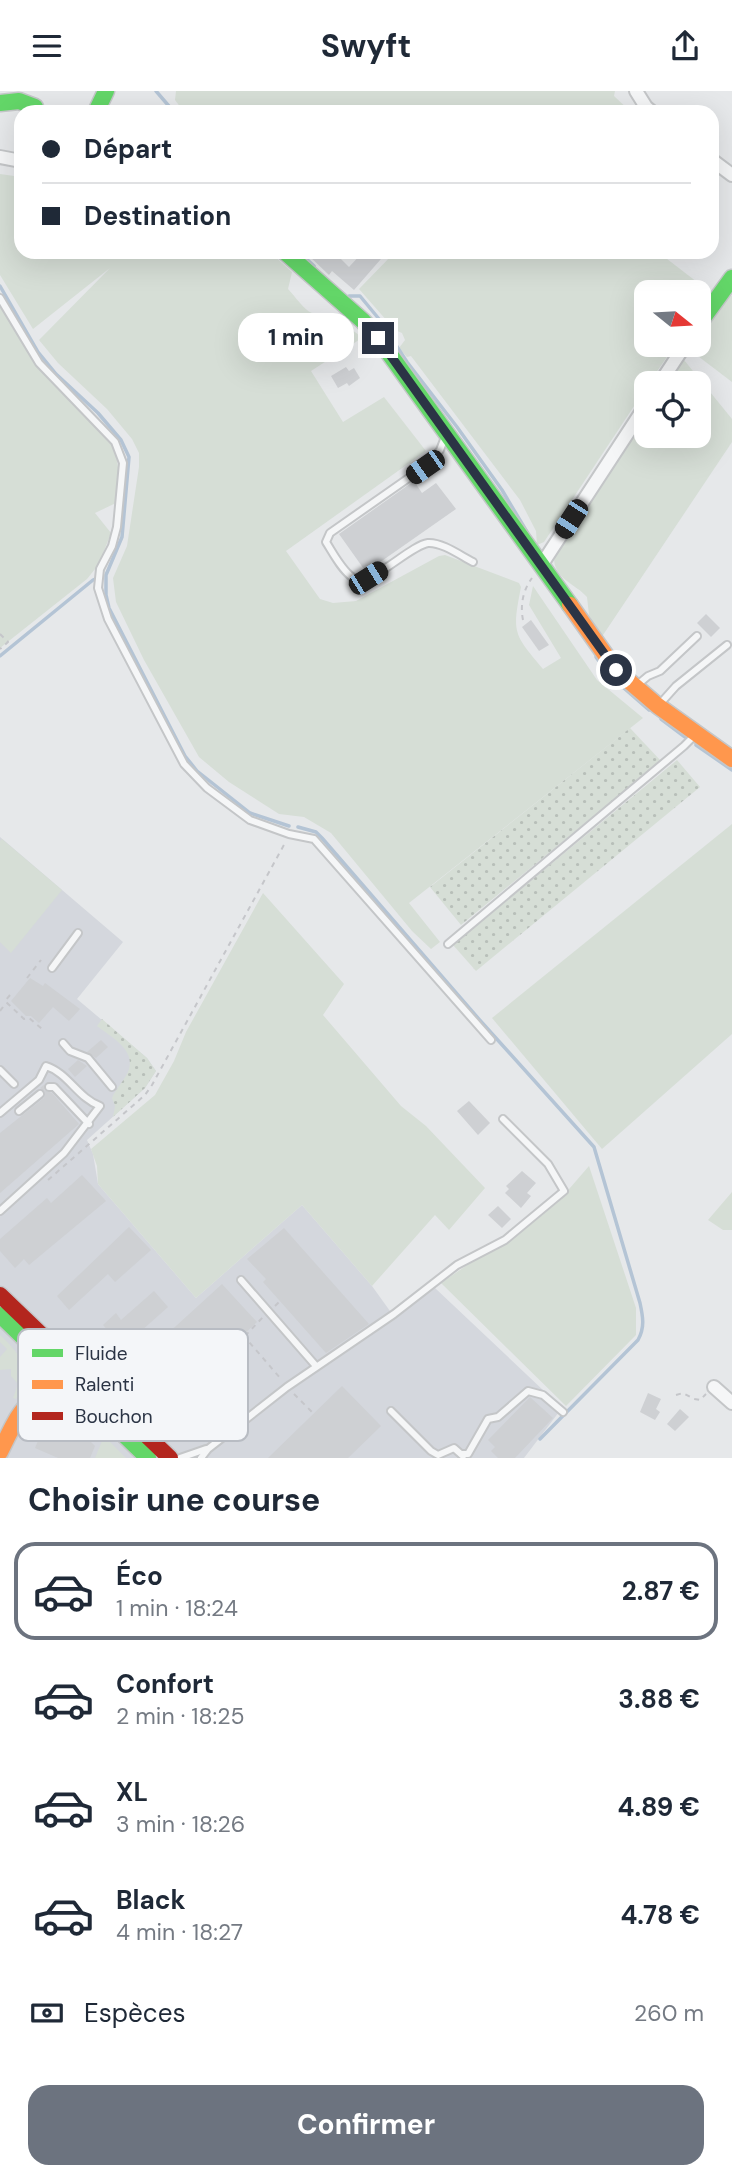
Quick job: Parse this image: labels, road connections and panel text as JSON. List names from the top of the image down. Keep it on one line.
{"legend":["Fluide","Ralenti","Bouchon"],"north":"right","page":{"header":"Swyft","banner":["Départ","Destination"],"bubble":"1 min","heading":"Choisir une course","list":[{"name":"Éco","note":"1 min · 18:24","value":"2.87 €"},{"name":"Confort","note":"2 min · 18:25","value":"3.88 €"},{"name":"XL","note":"3 min · 18:26","value":"4.89 €"},{"name":"Black","note":"4 min · 18:27","value":"4.78 €"}],"pay":["Espèces","260 m"],"buttons":"Confirmer"}}
